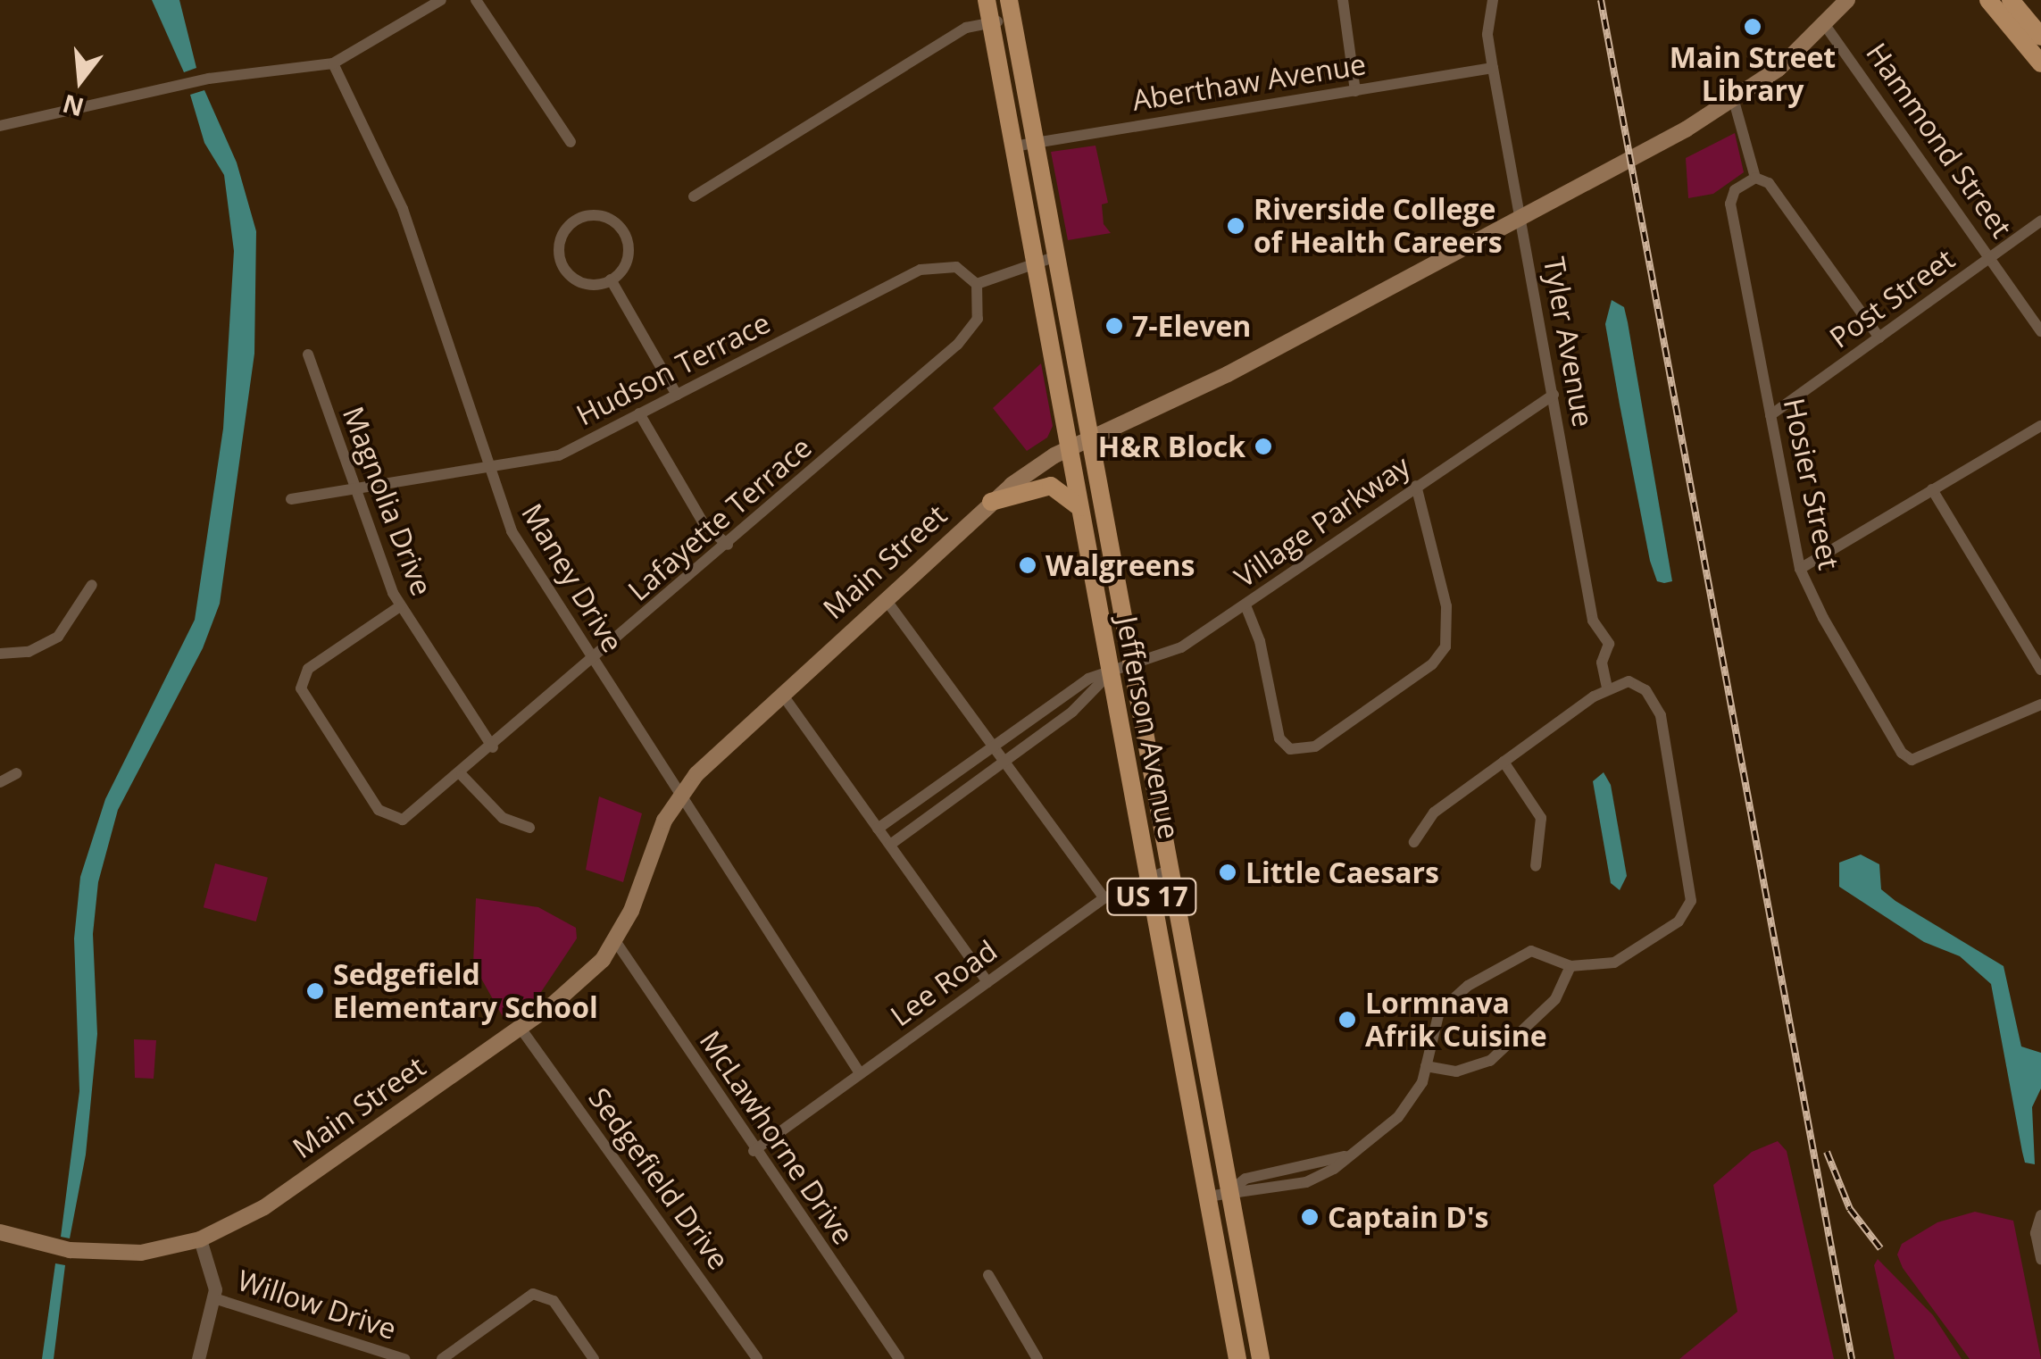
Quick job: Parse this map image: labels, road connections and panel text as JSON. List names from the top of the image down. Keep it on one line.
{"streets":{"main road":["Main Street","Jefferson Avenue","US 17"],"street":["Aberthaw Avenue","Hammond Street","Post Street","Tyler Avenue","Hudson Terrace","Hosier Street","Magnolia Drive","Lafayette Terrace","Village Parkway","Maney Drive","Lee Road","McLawhorne Drive","Sedgefield Drive","Willow Drive"]},"crossings":[["Aberthaw Avenue","Tyler Avenue"],["Aberthaw Avenue","Jefferson Avenue"],["Hammond Street","Post Street"],["Hammond Street","Main Street"],["Post Street","Hosier Street"],["Tyler Avenue","Village Parkway"],["Tyler Avenue","Main Street"],["Hudson Terrace","Magnolia Drive"],["Hudson Terrace","Lafayette Terrace"],["Hudson Terrace","Maney Drive"],["Magnolia Drive","Lafayette Terrace"],["Lafayette Terrace","Maney Drive"],["Village Parkway","Jefferson Avenue"],["Main Street","Maney Drive"],["Main Street","Jefferson Avenue"],["Main Street","McLawhorne Drive"],["Main Street","Sedgefield Drive"],["Maney Drive","Lee Road"],["Jefferson Avenue","Lee Road"],["Lee Road","McLawhorne Drive"]],"places":["Main Street Library","Riverside College of Health Careers","7-Eleven","H&R Block","Walgreens","Little Caesars","Sedgefield Elementary School","Lormnava Afrik Cuisine","Captain D's"],"north":"bottom"}
